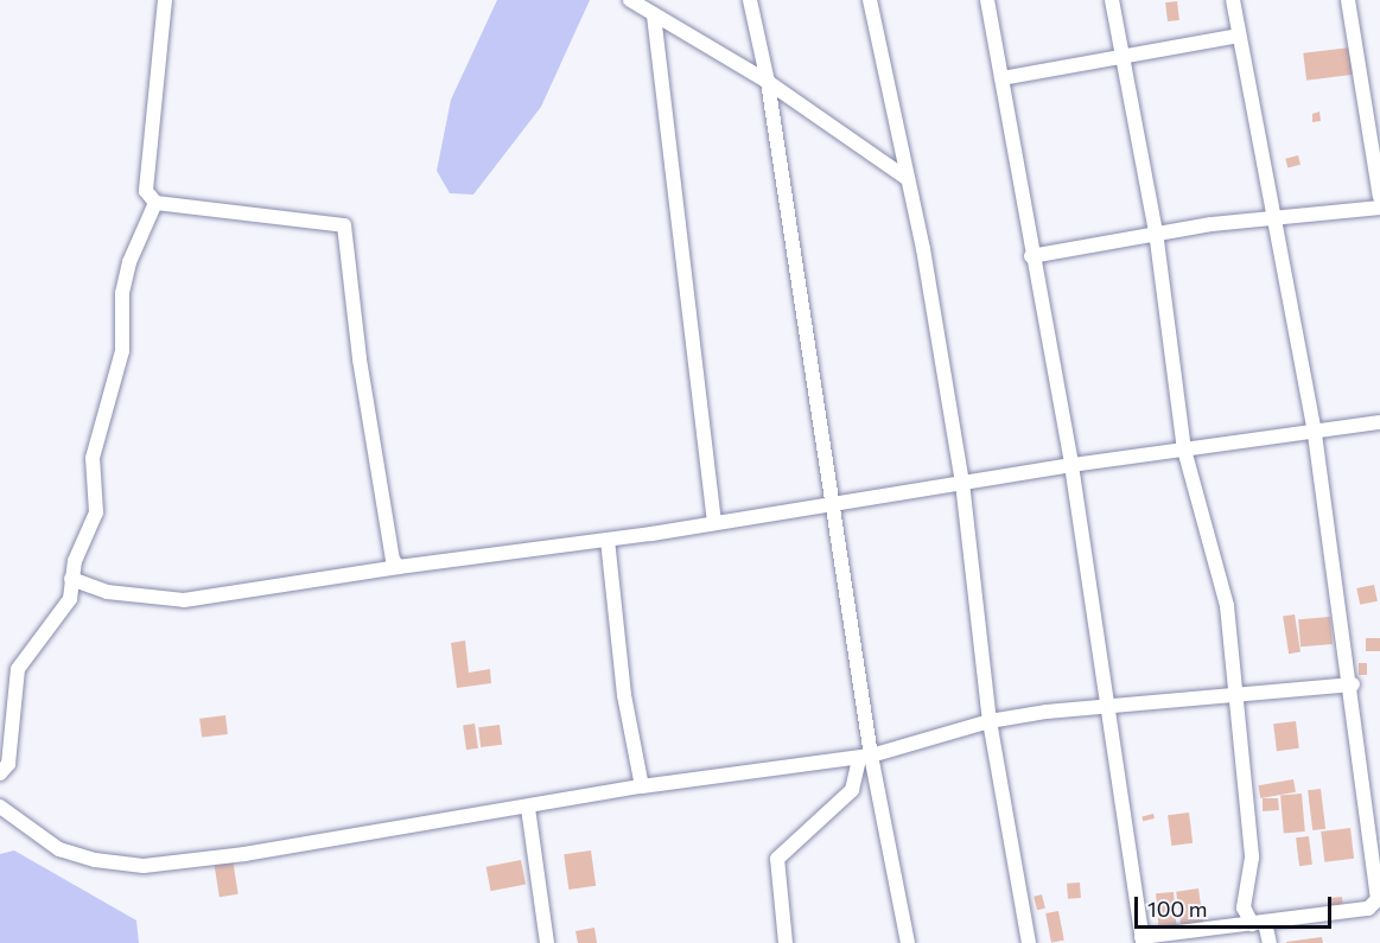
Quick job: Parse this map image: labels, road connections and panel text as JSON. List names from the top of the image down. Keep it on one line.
{"scale_bar":"100 m"}
